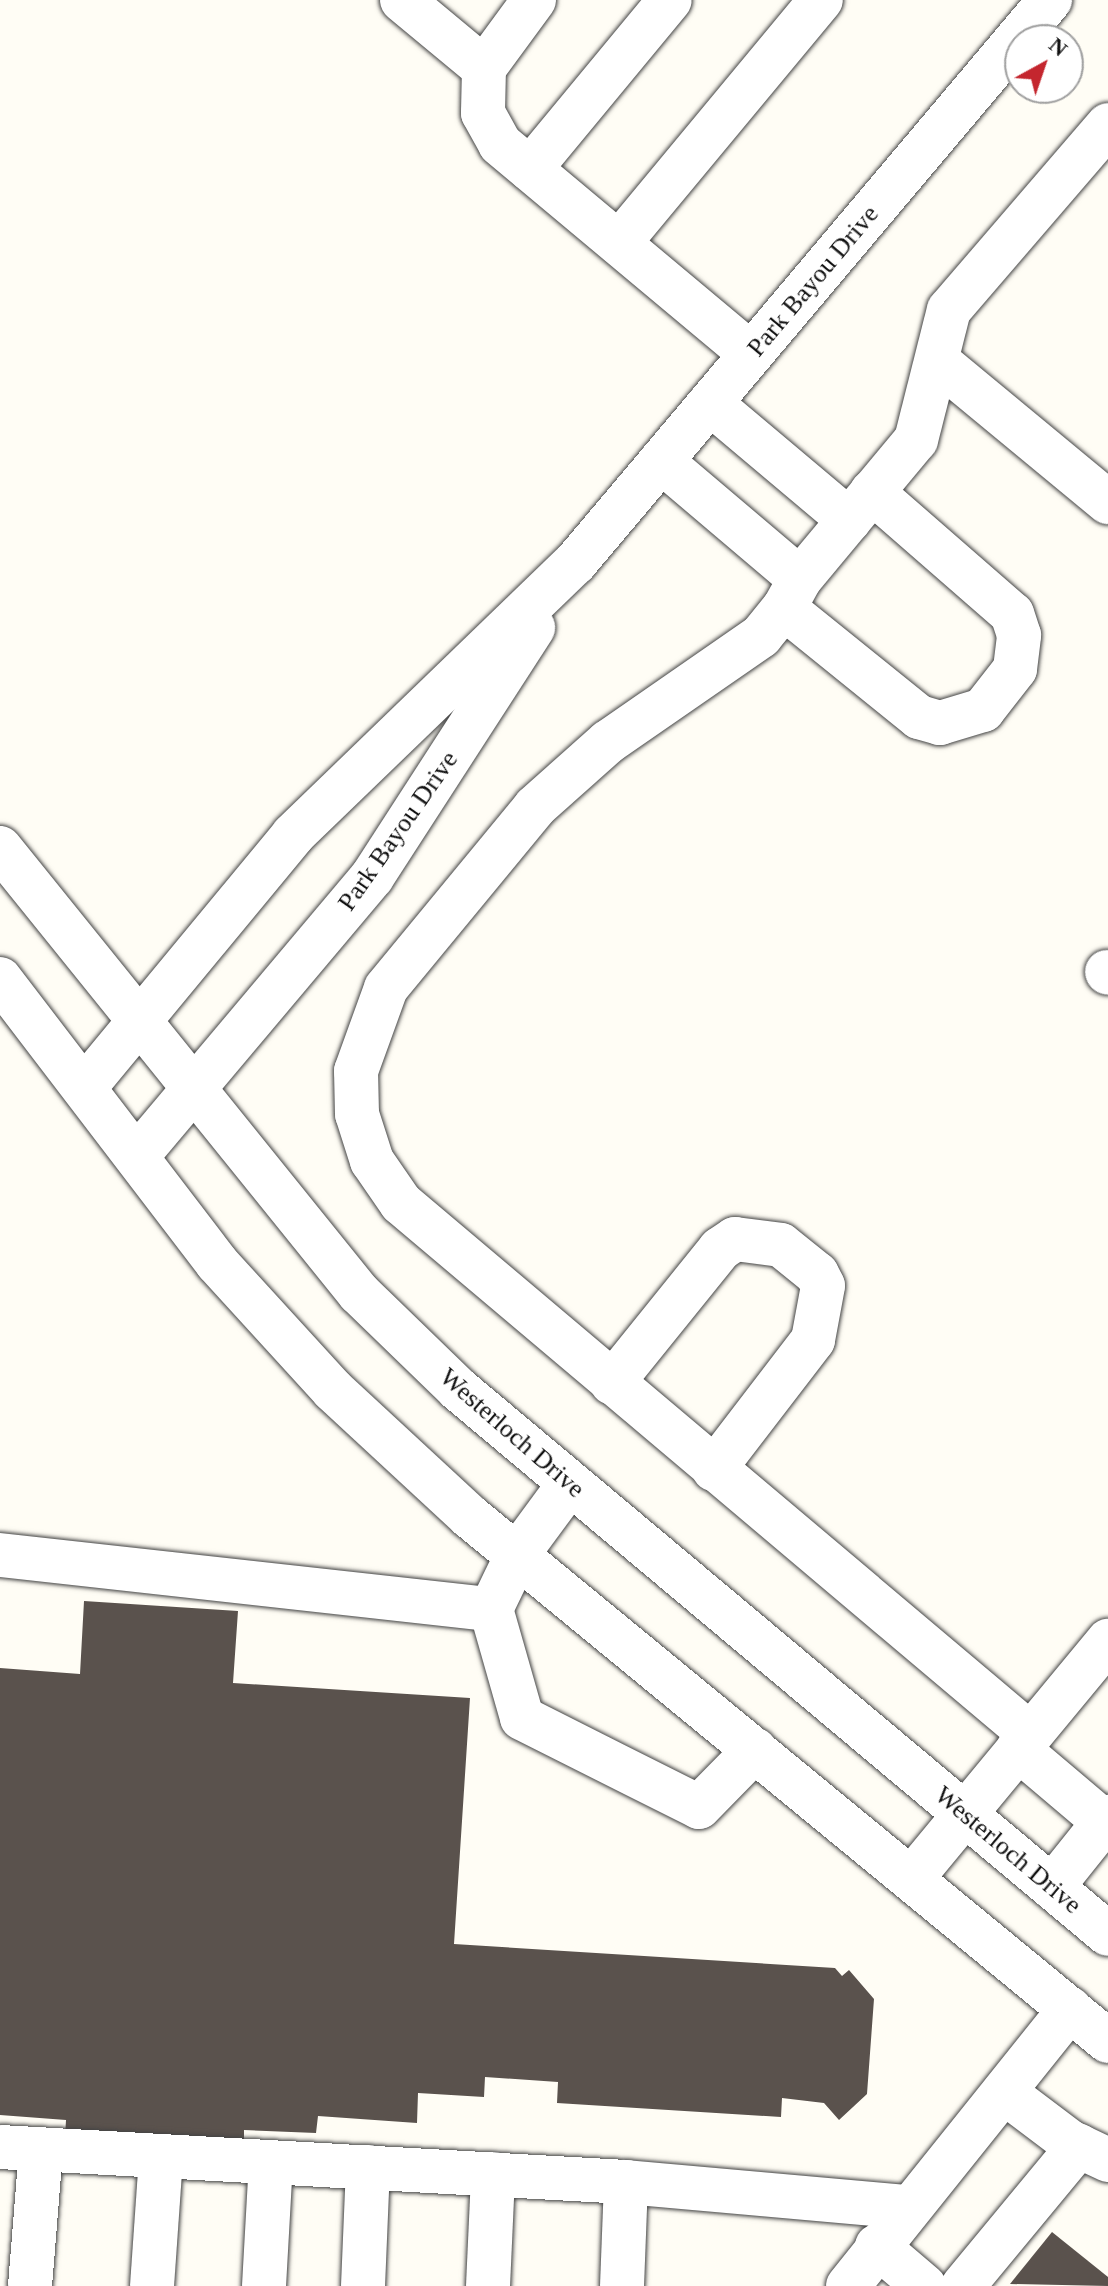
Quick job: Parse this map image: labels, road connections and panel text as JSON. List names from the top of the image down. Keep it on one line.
{"streets":{"street":["Park Bayou Drive","Westerloch Drive"]},"crossings":[["Park Bayou Drive","Westerloch Drive"]],"north":"top right"}
